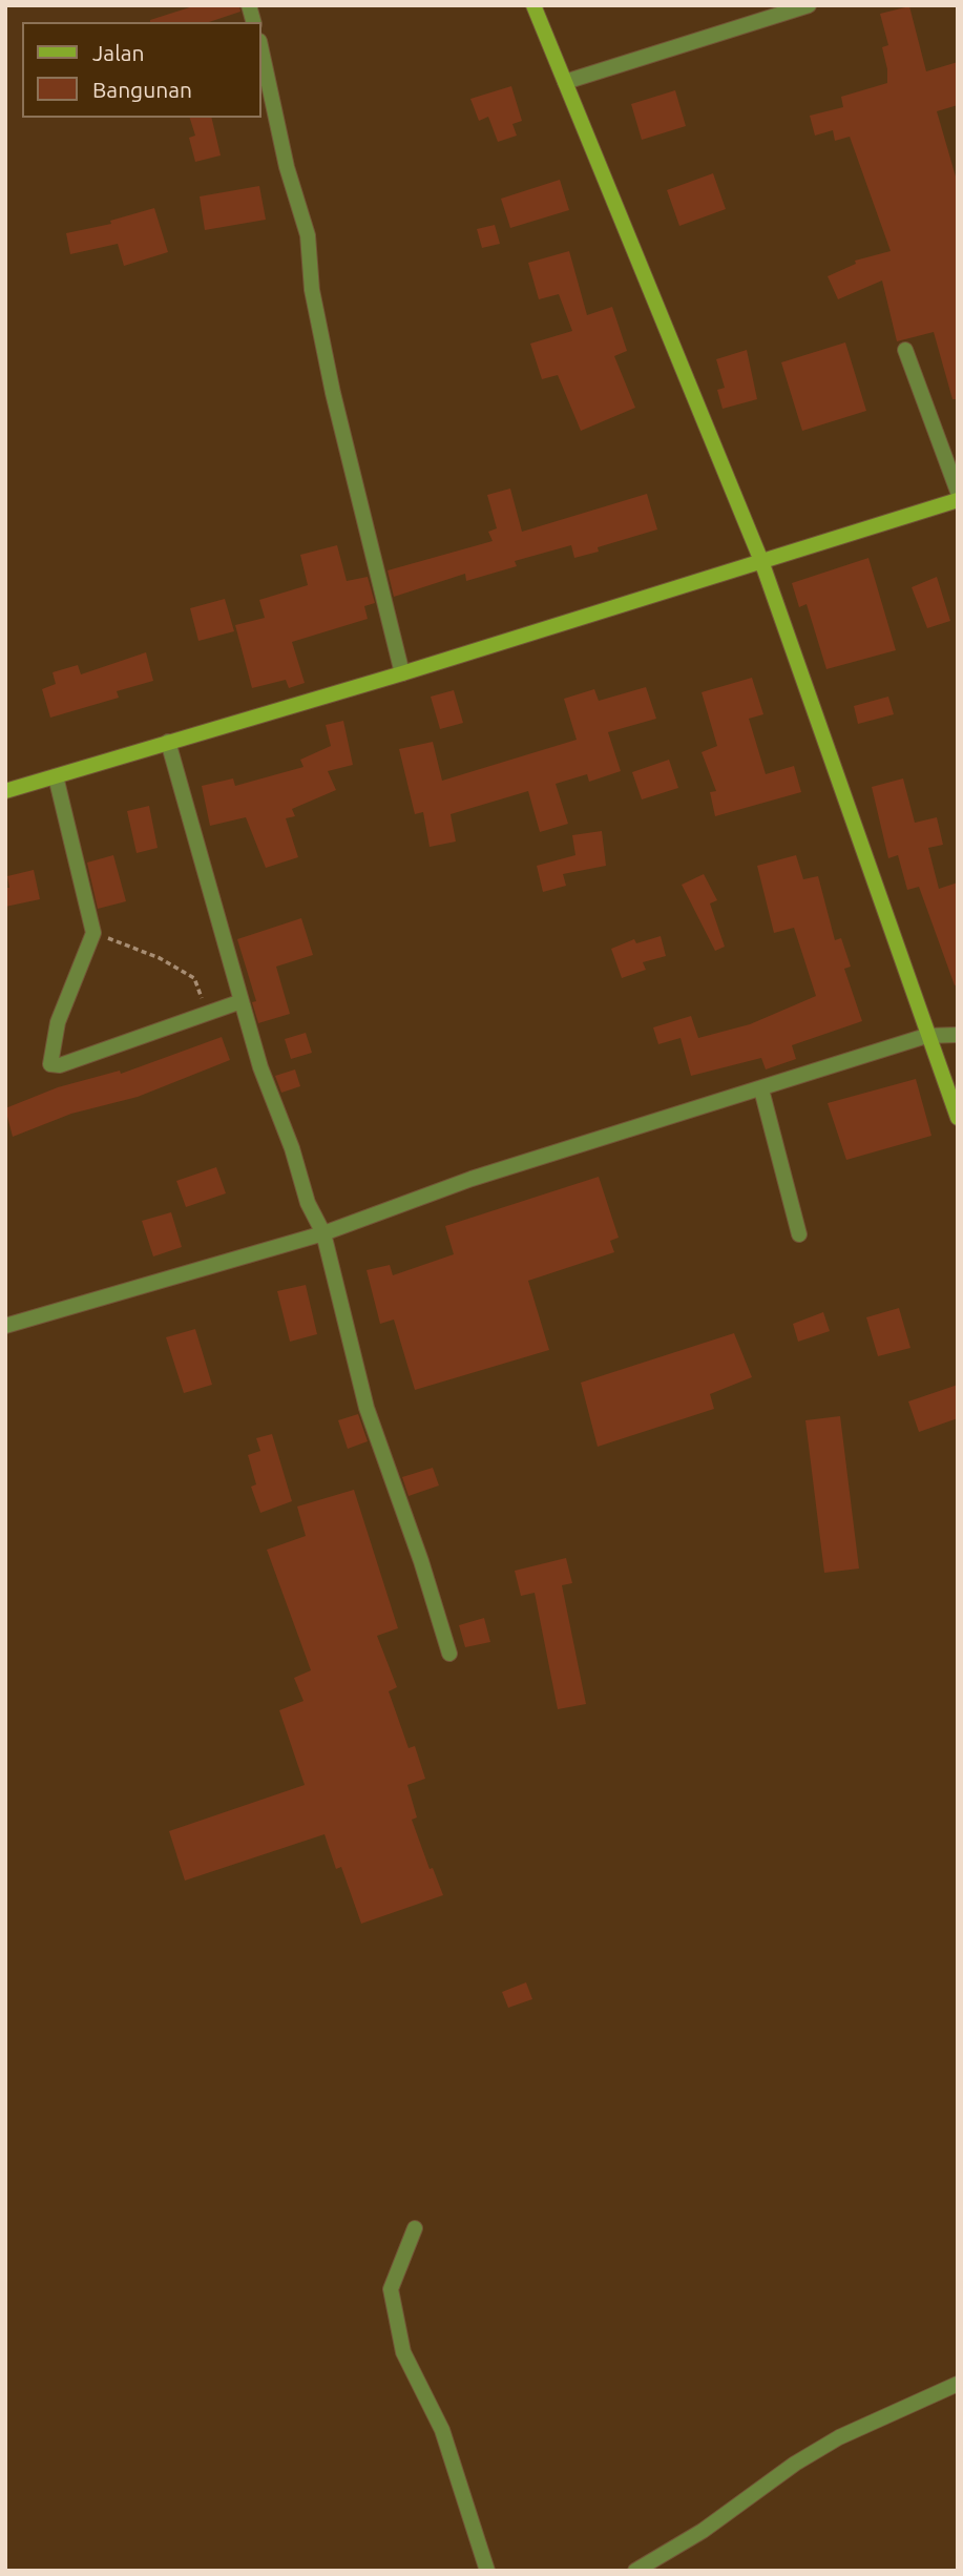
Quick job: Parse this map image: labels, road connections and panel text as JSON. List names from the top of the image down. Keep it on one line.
{"legend":["Jalan","Bangunan"]}
